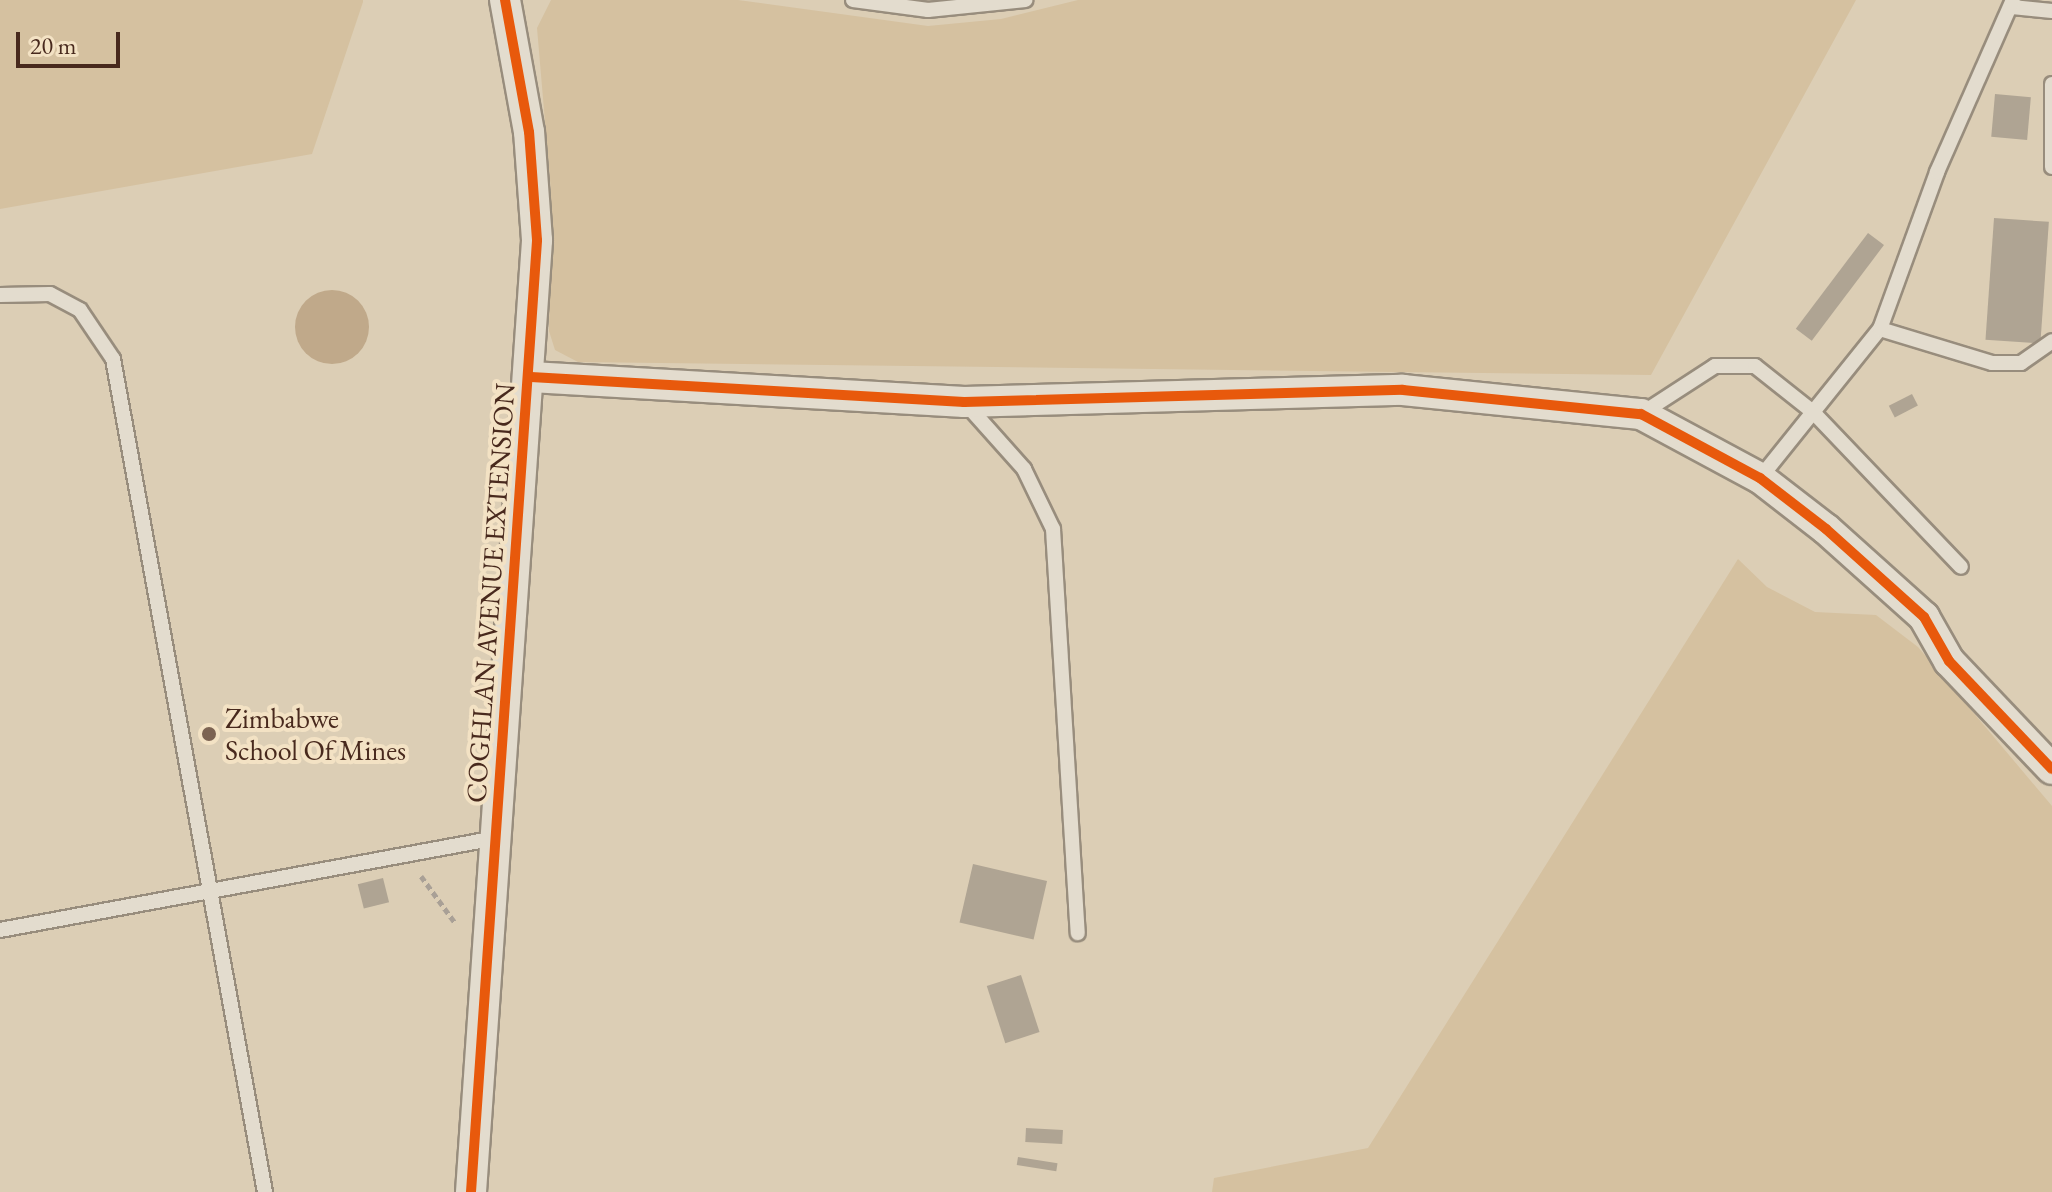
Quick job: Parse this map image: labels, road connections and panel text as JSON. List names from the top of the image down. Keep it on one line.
{"streets":{"street":["COGHLAN AVENUE EXTENSION"]},"places":["Zimbabwe School Of Mines"],"scale_bar":"20 m"}
